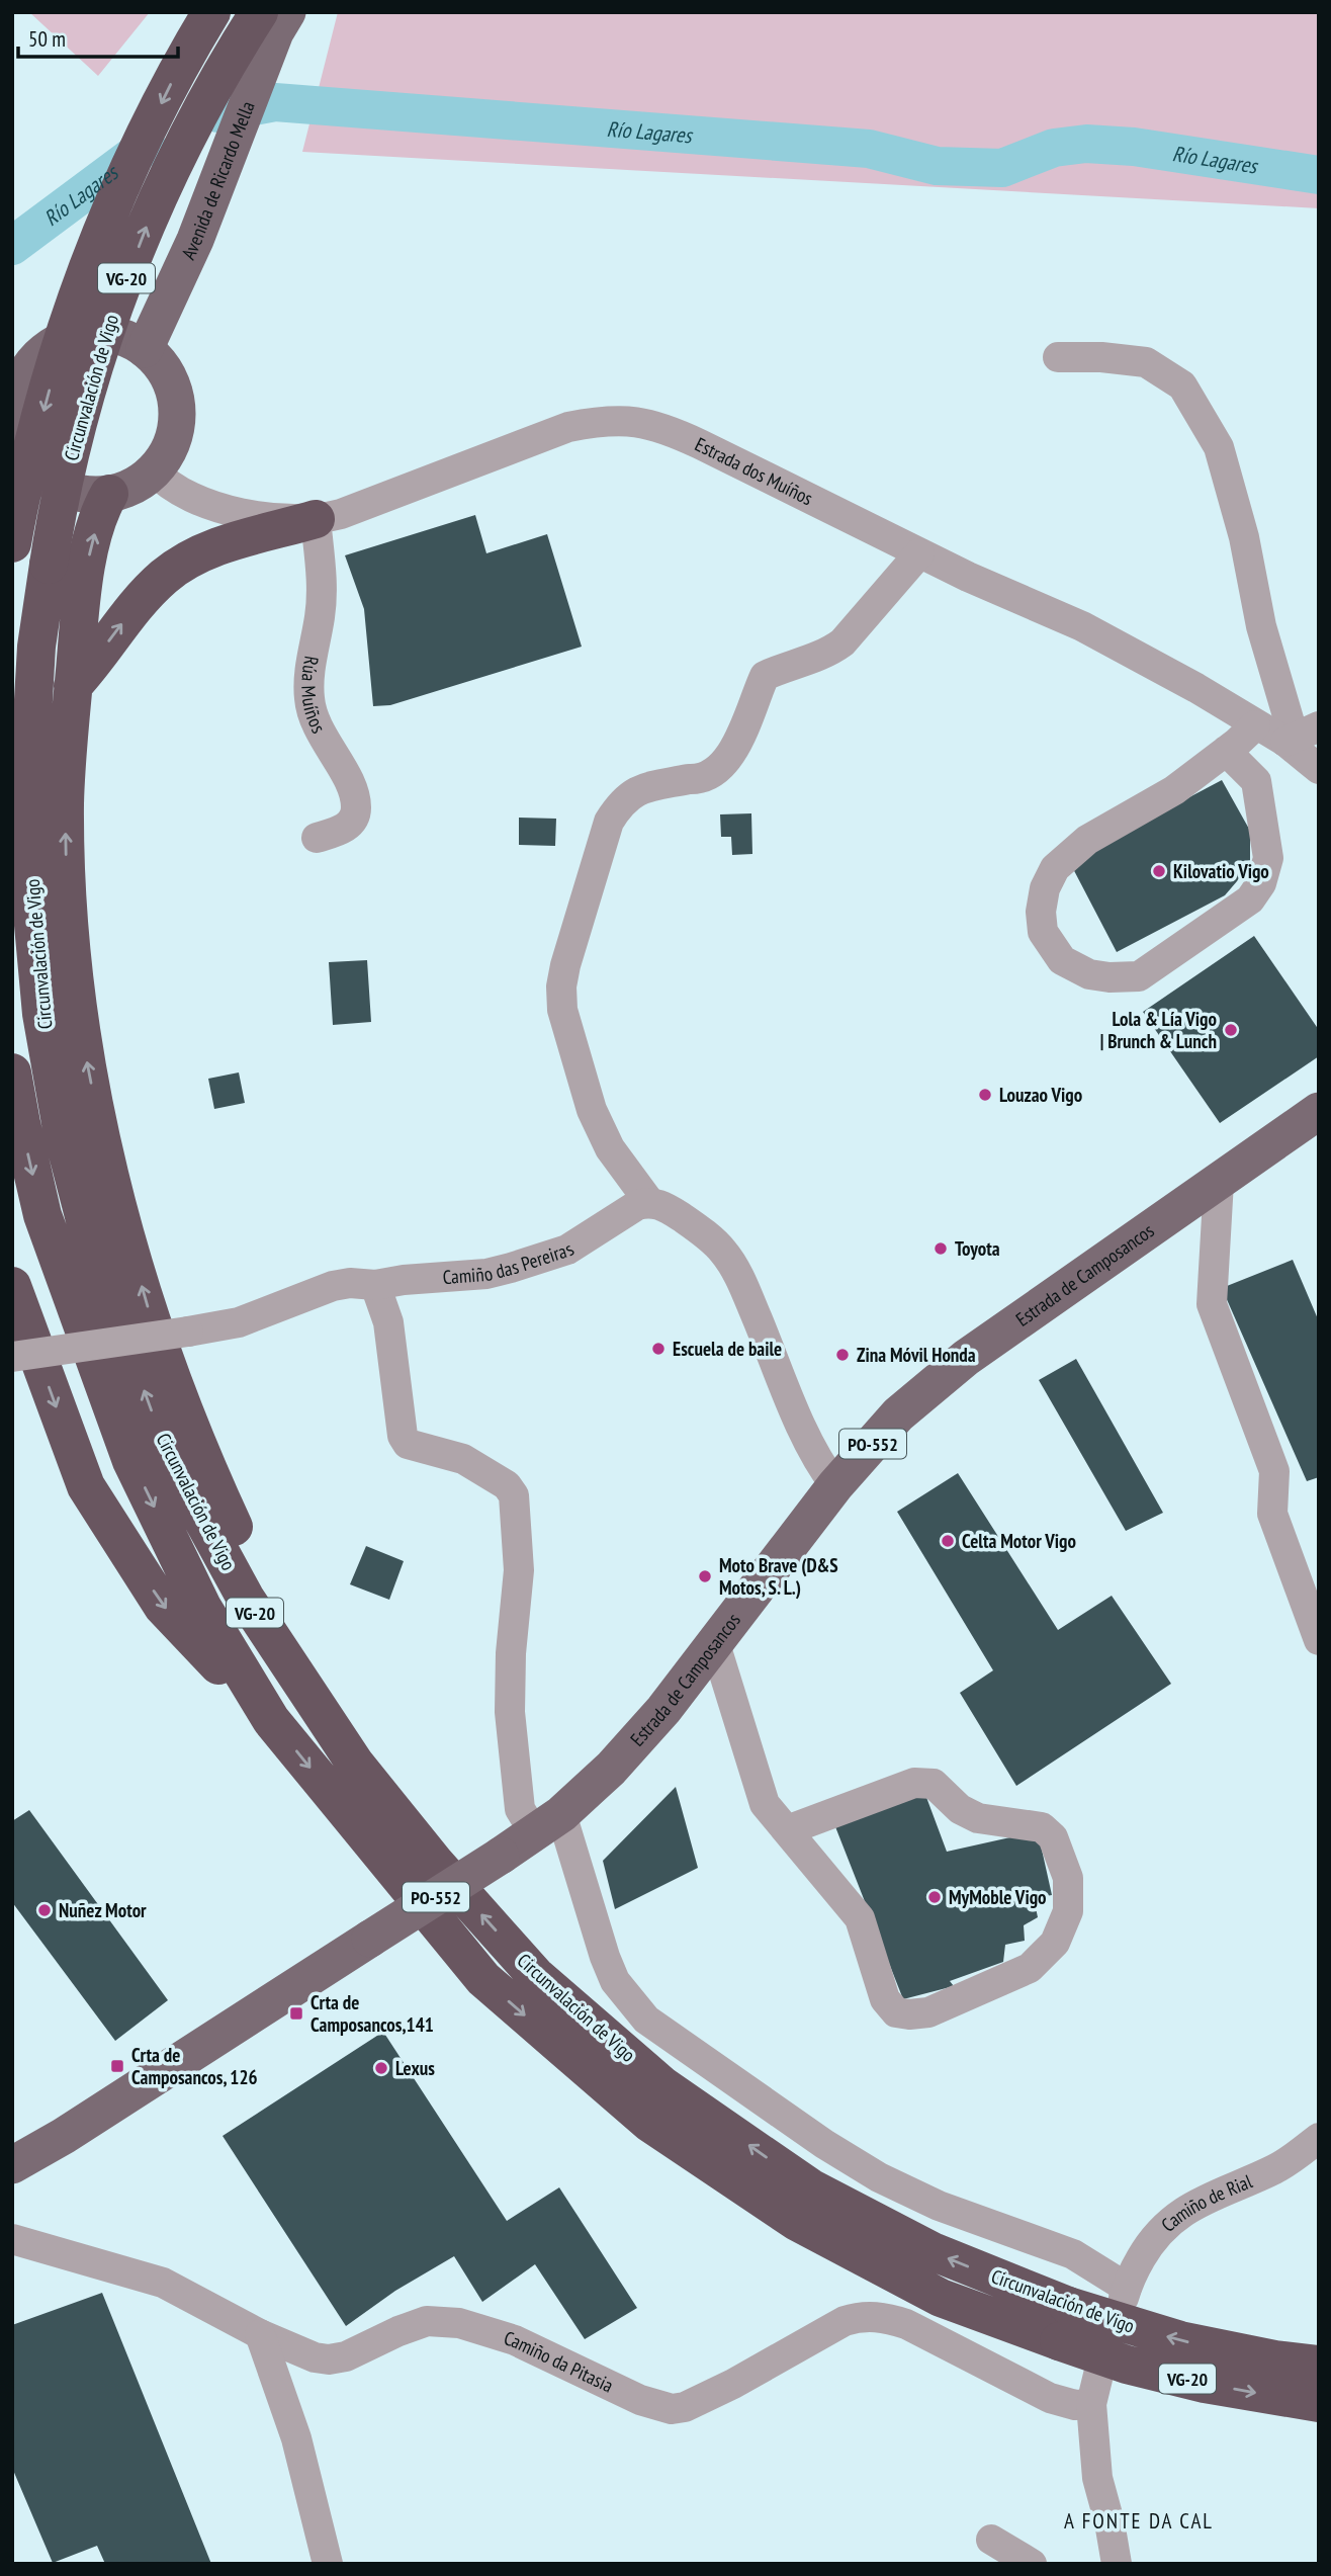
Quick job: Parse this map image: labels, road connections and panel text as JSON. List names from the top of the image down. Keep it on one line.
{"streets":{"highway":["VG-20","Circunvalación de Vigo"],"main road":["Avenida de Ricardo Mella","Estrada de Camposancos","PO-552"],"street":["Estrada dos Muíños","Rúa Muíños","Camiño das Pereiras","Camiño de Rial","Camiño da Pitasia"]},"crossings":[["Avenida de Ricardo Mella","Circunvalación de Vigo"],["Avenida de Ricardo Mella","Estrada dos Muíños"],["Estrada dos Muíños","Rúa Muíños"],["Estrada de Camposancos","Camiño de Rial"]],"districts":["A FONTE DA CAL"],"water":["Río Lagares"],"places":{"other":["Kilovatio Vigo","Lola & Lía Vigo | Brunch & Lunch","Louzao Vigo","Toyota","Escuela de baile","Zina Móvil Honda","Celta Motor Vigo","Moto Brave (D&S Motos, S. L.)","MyMoble Vigo","Nuñez Motor","Lexus"],"transit":["Crta de Camposancos,141","Crta de Camposancos, 126"]},"scale_bar":"50 m"}
